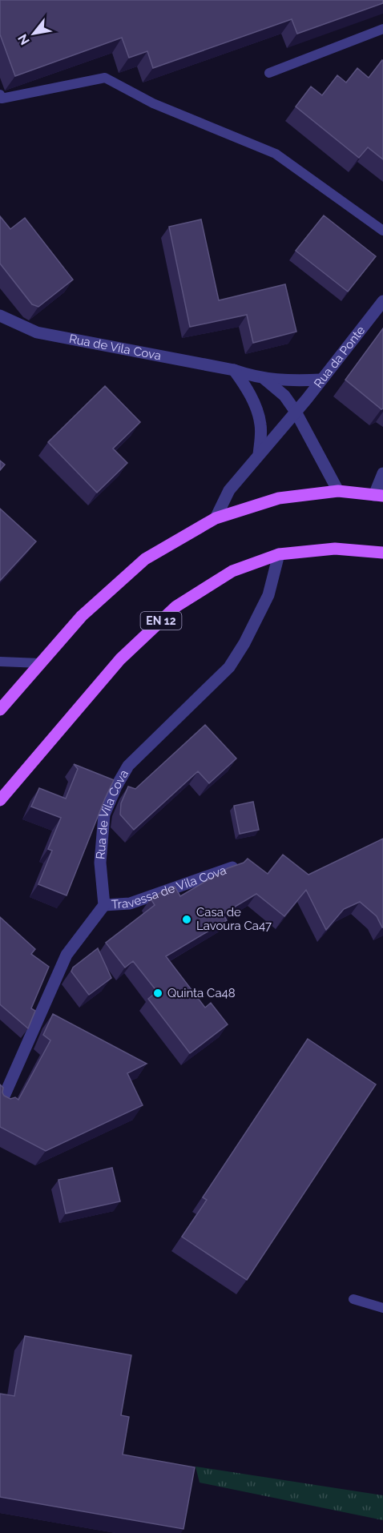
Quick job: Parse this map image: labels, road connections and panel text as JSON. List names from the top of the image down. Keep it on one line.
{"streets":{"main road":["EN 12"],"street":["Rua de Vila Cova","Rua da Ponte","Travessa de Vila Cova"]},"crossings":[["Rua de Vila Cova","Rua da Ponte"],["Rua de Vila Cova","EN 12"],["Rua de Vila Cova","Travessa de Vila Cova"]],"places":["Casa de Lavoura Ca47","Quinta Ca48"],"north":"bottom left"}
